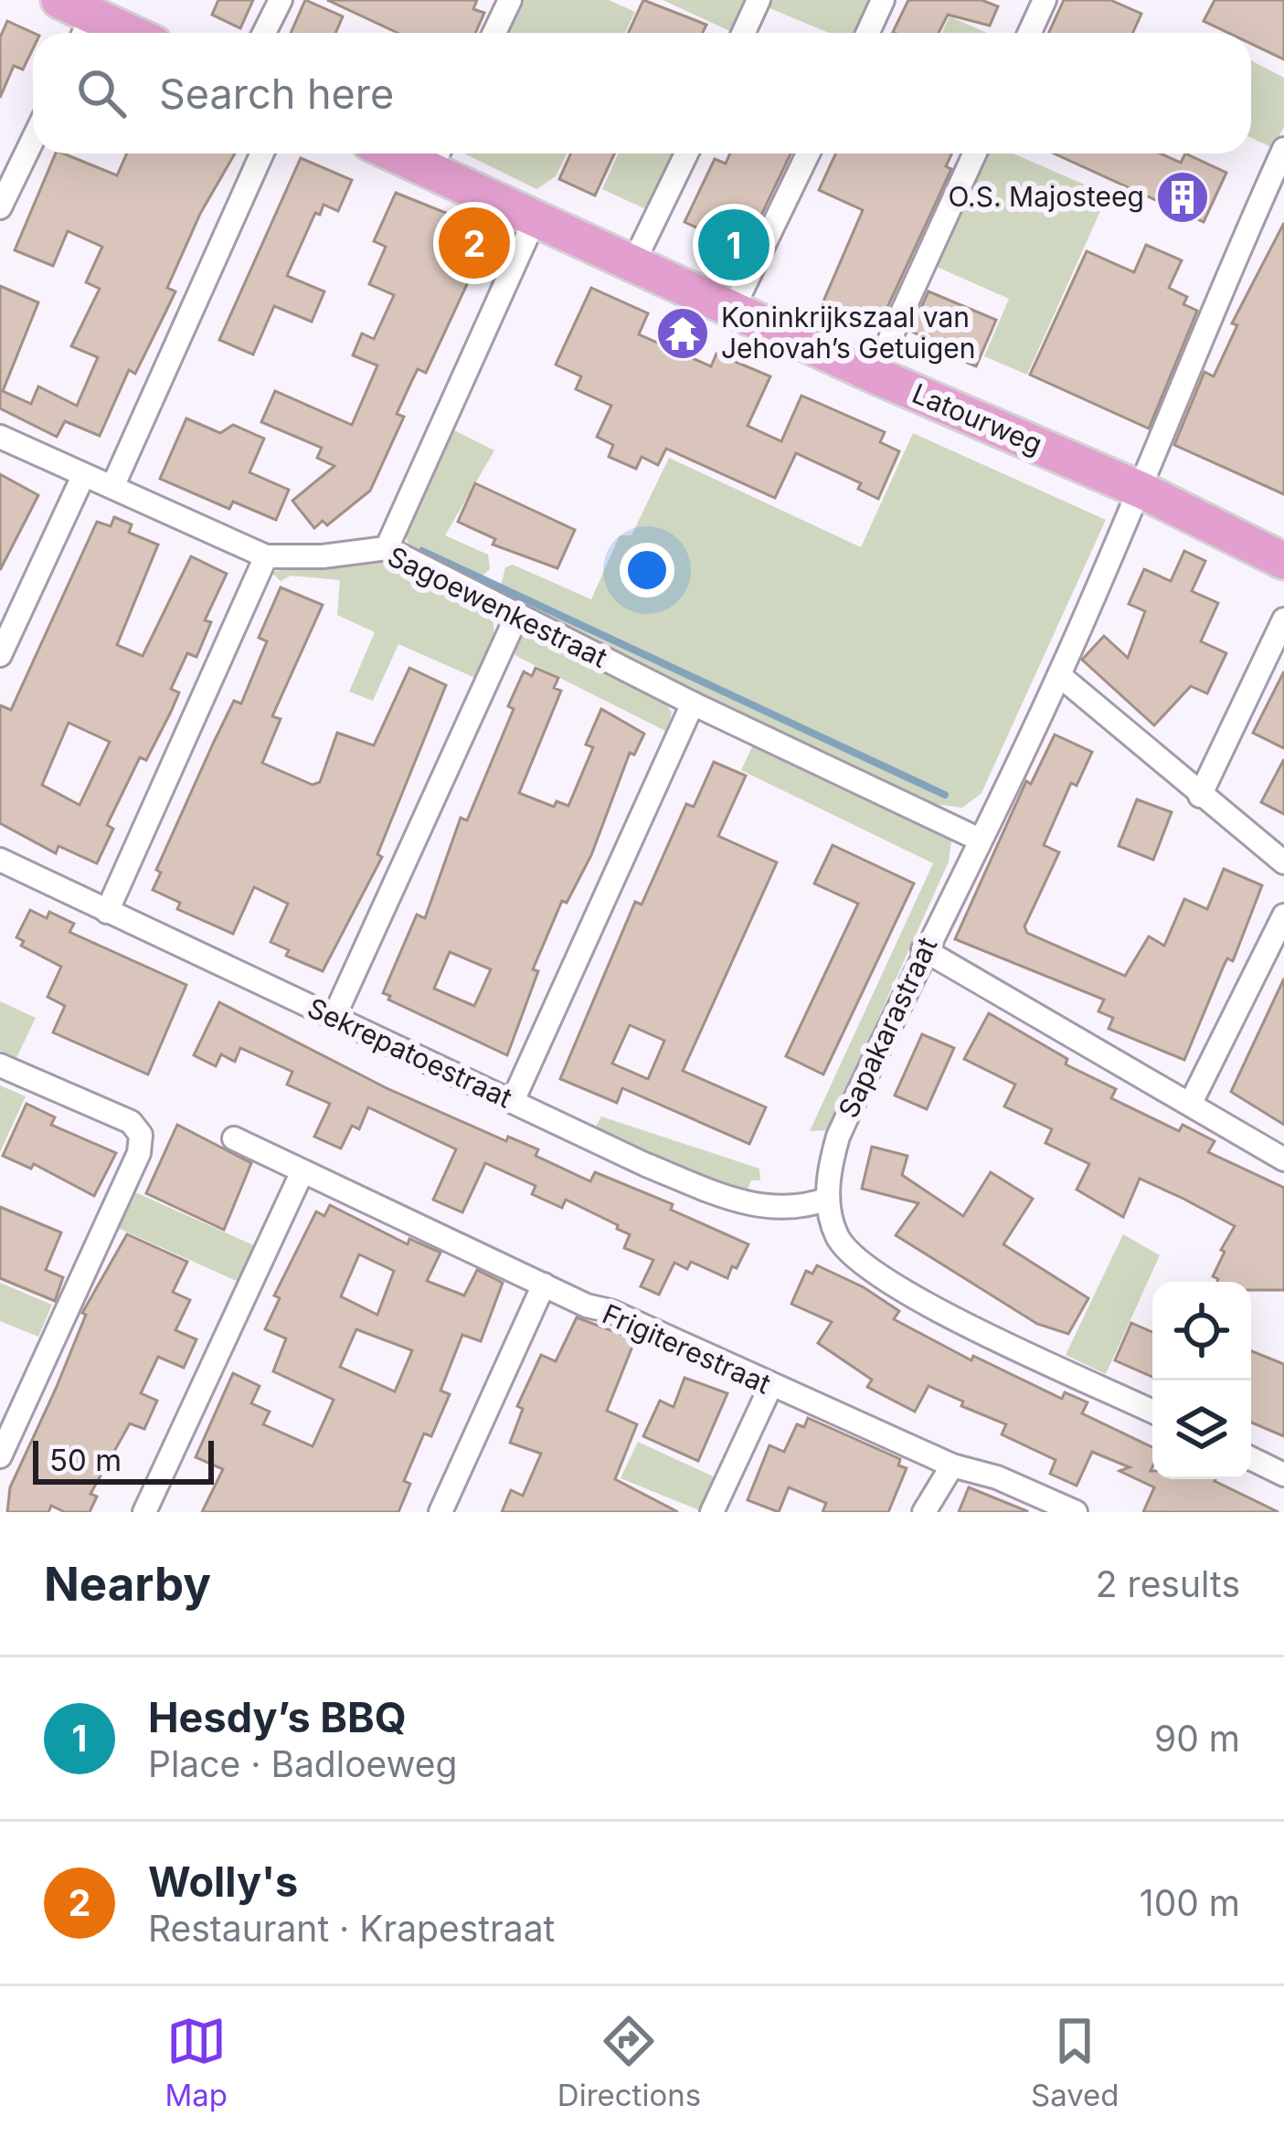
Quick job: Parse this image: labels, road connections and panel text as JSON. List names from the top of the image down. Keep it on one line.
{"streets":{"main road":["Latourweg"],"street":["Sagoewenkestraat","Sapakarastraat","Sekrepatoestraat","Frigiterestraat"]},"crossings":[["Latourweg","Sapakarastraat"],["Sagoewenkestraat","Sapakarastraat"],["Sapakarastraat","Sekrepatoestraat"]],"places":{"building":["O.S. Majosteeg"],"temple":["Koninkrijkszaal van Jehovah’s Getuigen"]},"scale_bar":"50 m","page":{"search":"Search here","pins":["2","1"],"scale":"50 m","heading":["Nearby","2 results"],"list":[{"mark":"1","name":"Hesdy’s BBQ","note":"Place · Badloeweg","value":"90 m"},{"mark":"2","name":"Wolly's","note":"Restaurant · Krapestraat","value":"100 m"}],"nav":["Map","Directions","Saved"]}}
